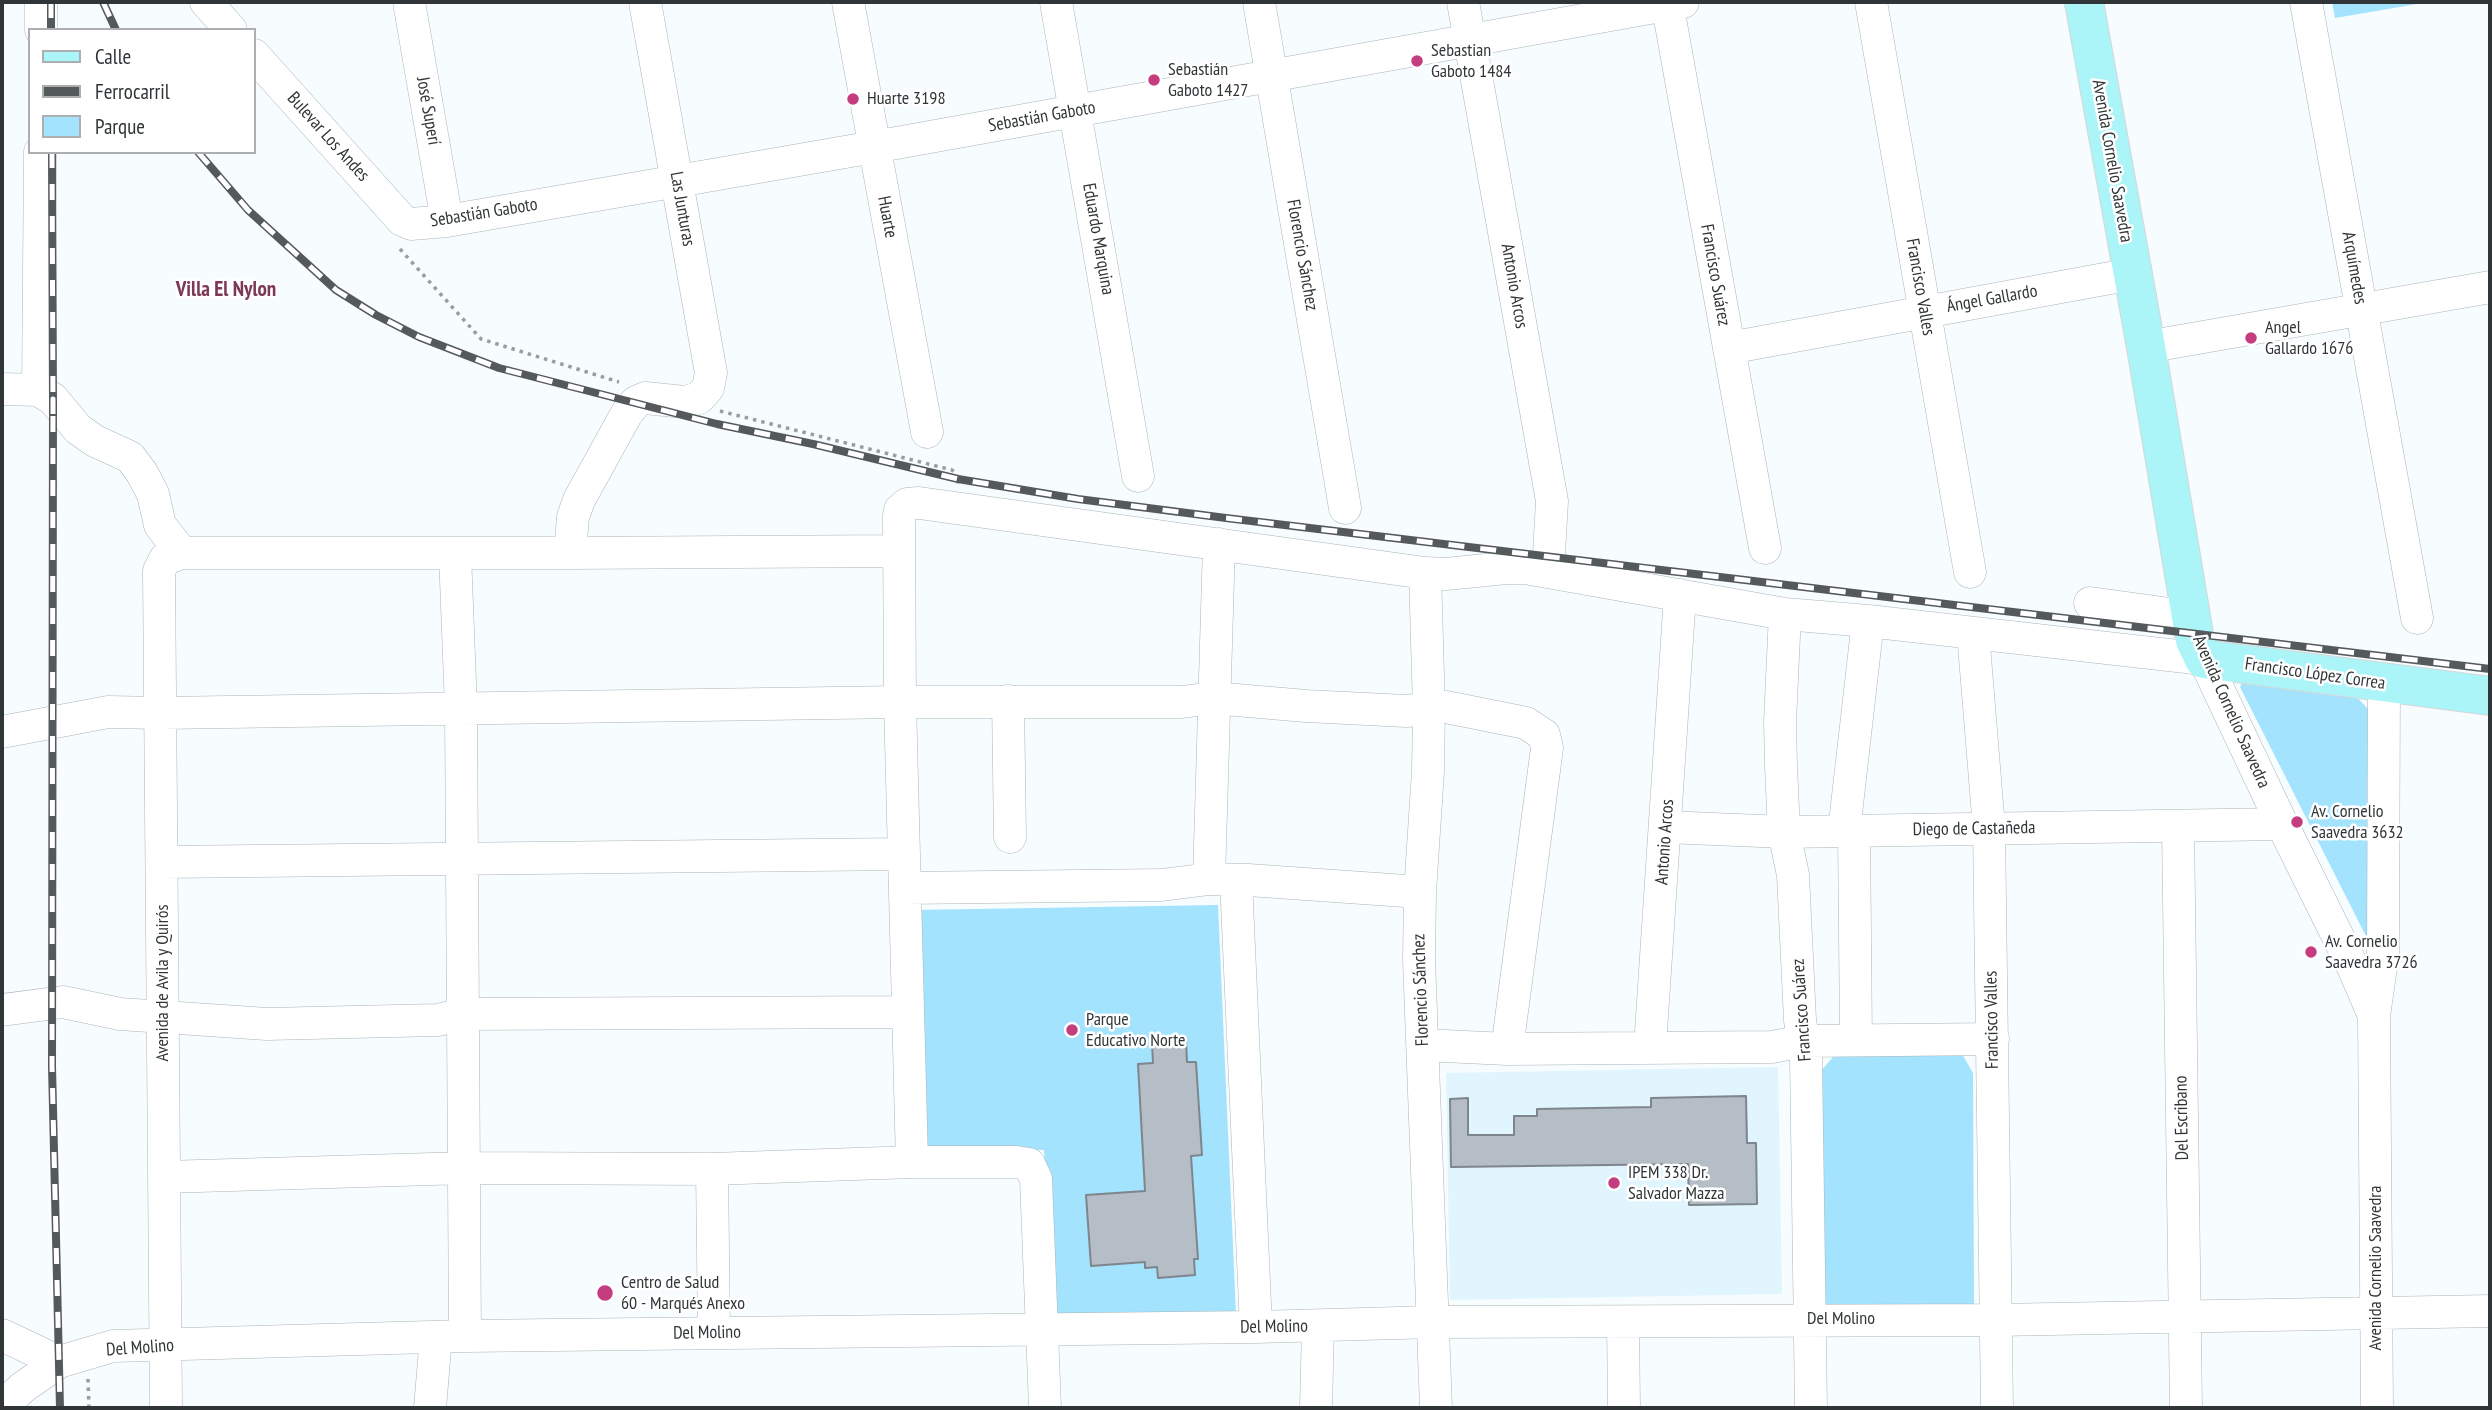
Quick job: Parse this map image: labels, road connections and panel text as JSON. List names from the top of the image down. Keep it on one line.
{"streets":{"main road":["Avenida Cornelio Saavedra","Francisco López Correa"],"street":["José Superí","Sebastián Gaboto","Bulevar Los Andes","Las Junturas","Huarte","Eduardo Marquina","Florencio Sánchez","Arquímedes","Francisco Suárez","Antonio Arcos","Francisco Valles","Ángel Gallardo","Diego de Castañeda","Avenida de Avila y Quirós","Del Escribano","Del Molino"]},"crossings":[["José Superí","Sebastián Gaboto"],["Sebastián Gaboto","Bulevar Los Andes"],["Sebastián Gaboto","Las Junturas"],["Sebastián Gaboto","Huarte"],["Sebastián Gaboto","Eduardo Marquina"],["Sebastián Gaboto","Florencio Sánchez"],["Sebastián Gaboto","Francisco Suárez"],["Sebastián Gaboto","Antonio Arcos"],["Avenida Cornelio Saavedra","Ángel Gallardo"],["Avenida Cornelio Saavedra","Francisco López Correa"],["Avenida Cornelio Saavedra","Diego de Castañeda"],["Avenida Cornelio Saavedra","Del Molino"],["Florencio Sánchez","Francisco López Correa"],["Florencio Sánchez","Del Molino"],["Francisco Suárez","Ángel Gallardo"],["Francisco Suárez","Francisco López Correa"],["Francisco Suárez","Diego de Castañeda"],["Francisco Suárez","Del Molino"],["Antonio Arcos","Francisco López Correa"],["Antonio Arcos","Diego de Castañeda"],["Francisco Valles","Ángel Gallardo"],["Francisco Valles","Francisco López Correa"],["Francisco Valles","Diego de Castañeda"],["Francisco Valles","Del Molino"],["Diego de Castañeda","Del Escribano"],["Avenida de Avila y Quirós","Del Molino"],["Del Escribano","Del Molino"]],"districts":["Villa El Nylon"],"places":["Sebastian Gaboto 1484","Sebastián Gaboto 1427","Huarte 3198","Angel Gallardo 1676","Av. Cornelio Saavedra 3632","Av. Cornelio Saavedra 3726","Parque Educativo Norte","IPEM 338 Dr. Salvador Mazza","Centro de Salud 60 - Marqués Anexo"],"legend":["Calle","Ferrocarril","Parque"]}
